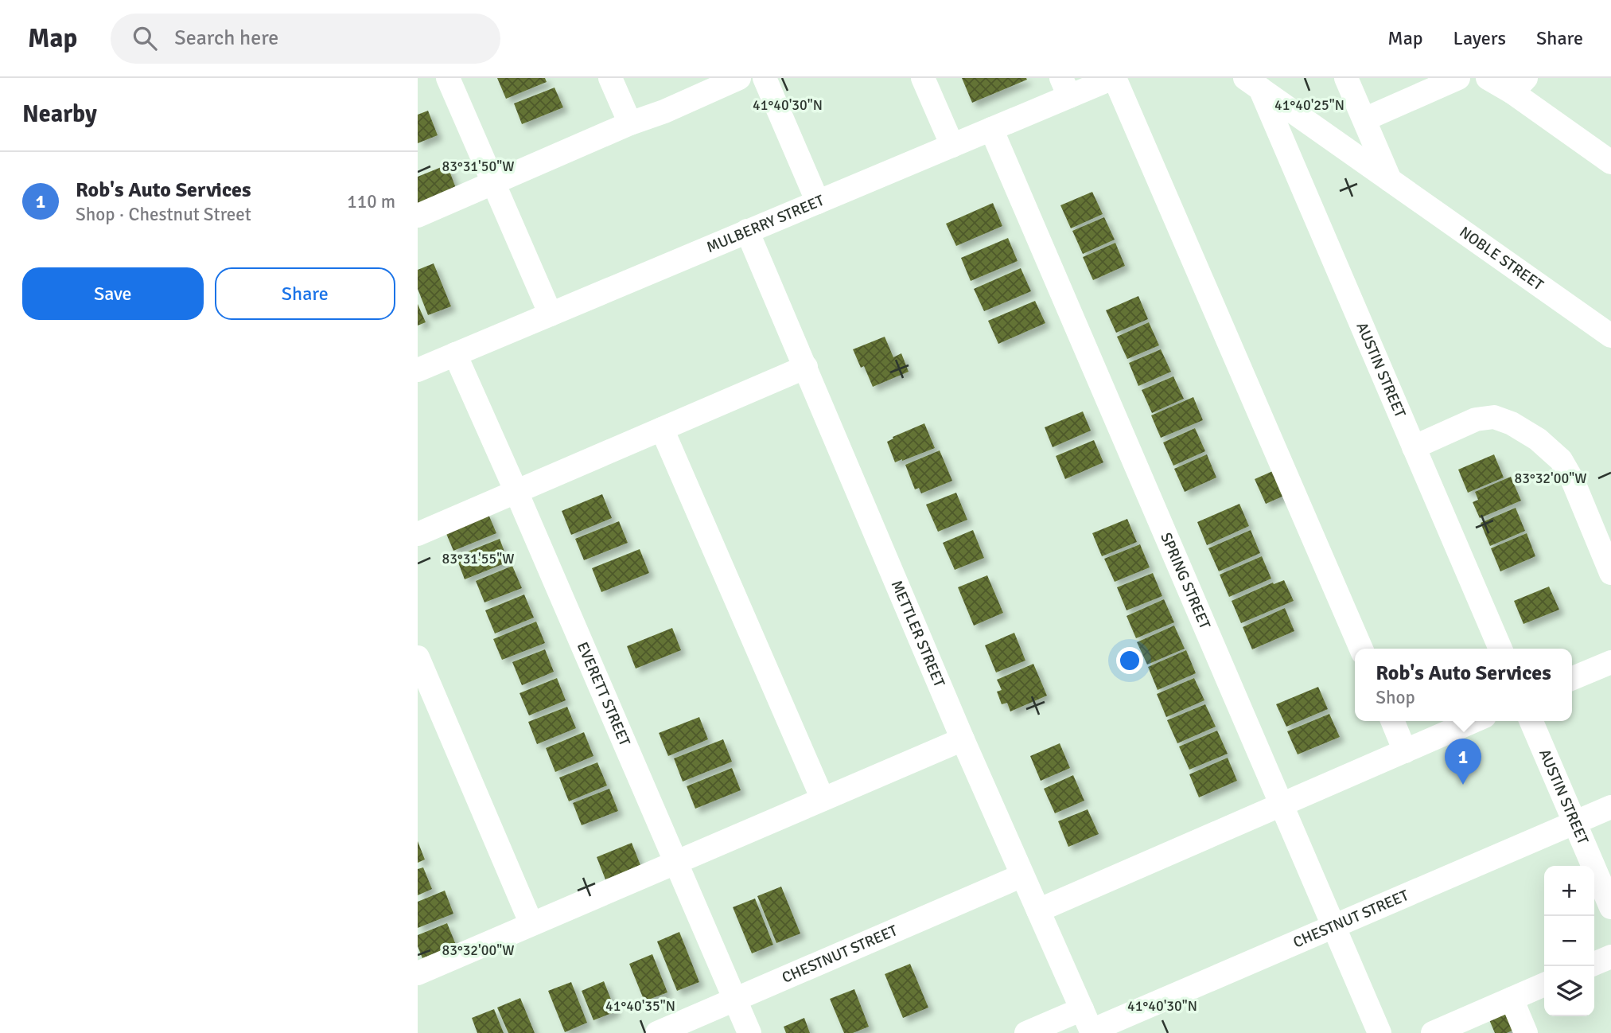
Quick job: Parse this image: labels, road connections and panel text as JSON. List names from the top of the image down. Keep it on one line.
{"streets":{"street":["MULBERRY STREET","NOBLE STREET","AUSTIN STREET","SPRING STREET","METTLER STREET","EVERETT STREET","CHESTNUT STREET"]},"crossings":[["MULBERRY STREET","SPRING STREET"],["MULBERRY STREET","METTLER STREET"],["MULBERRY STREET","EVERETT STREET"],["NOBLE STREET","AUSTIN STREET"],["AUSTIN STREET","CHESTNUT STREET"],["SPRING STREET","CHESTNUT STREET"],["METTLER STREET","CHESTNUT STREET"],["EVERETT STREET","CHESTNUT STREET"]],"page":{"header":"Map","search":"Search here","nav":["Map","Layers","Share"],"heading":"Nearby","list":[{"mark":"1","name":"Rob's Auto Services","note":"Shop · Chestnut Street","value":"110 m"}],"buttons":["Save","Share"],"popup":["Rob's Auto Services","Shop"],"pins":"1","map_buttons":["+","−"]},"coordinates":["41°40'30\"N","41°40'25\"N","83°31'50\"W","83°32'00\"W","83°31'55\"W","41°40'35\"N"]}
